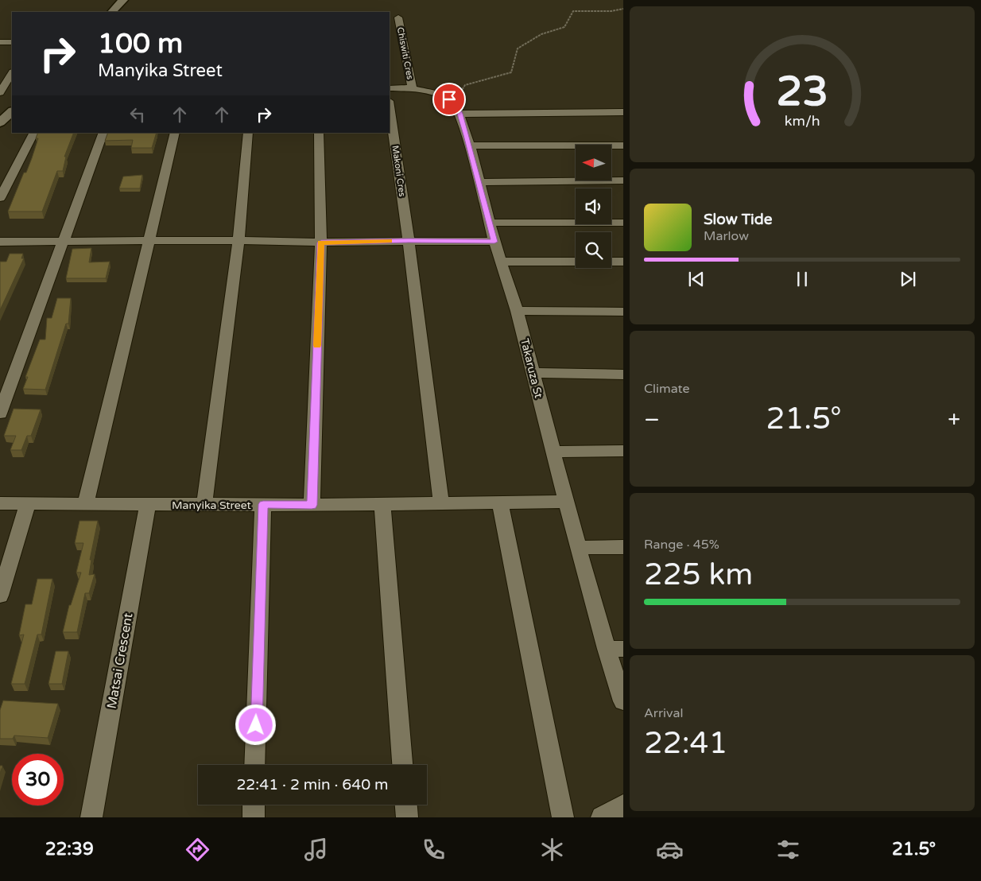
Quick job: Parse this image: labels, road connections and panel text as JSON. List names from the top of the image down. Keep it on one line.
{"streets":{"street":["Chiswiti Cres","Makoni Cres","Takaruza St","Manyika Street","Matsai Crescent"]},"crossings":[["Takaruza St","Manyika Street"],["Manyika Street","Matsai Crescent"]],"north":"left","page":{"turn":["100 m","Manyika Street"],"song":["Slow Tide","Marlow"],"tile":["Climate",["Range · 45%","225 km"],["Arrival","22:41"]],"heat":["−","21.5°","+"],"limit":"30","trip":"22:41 · 2 min · 640 m","tabs":["22:39","21.5°"],"gauge":["23","km/h"]}}
